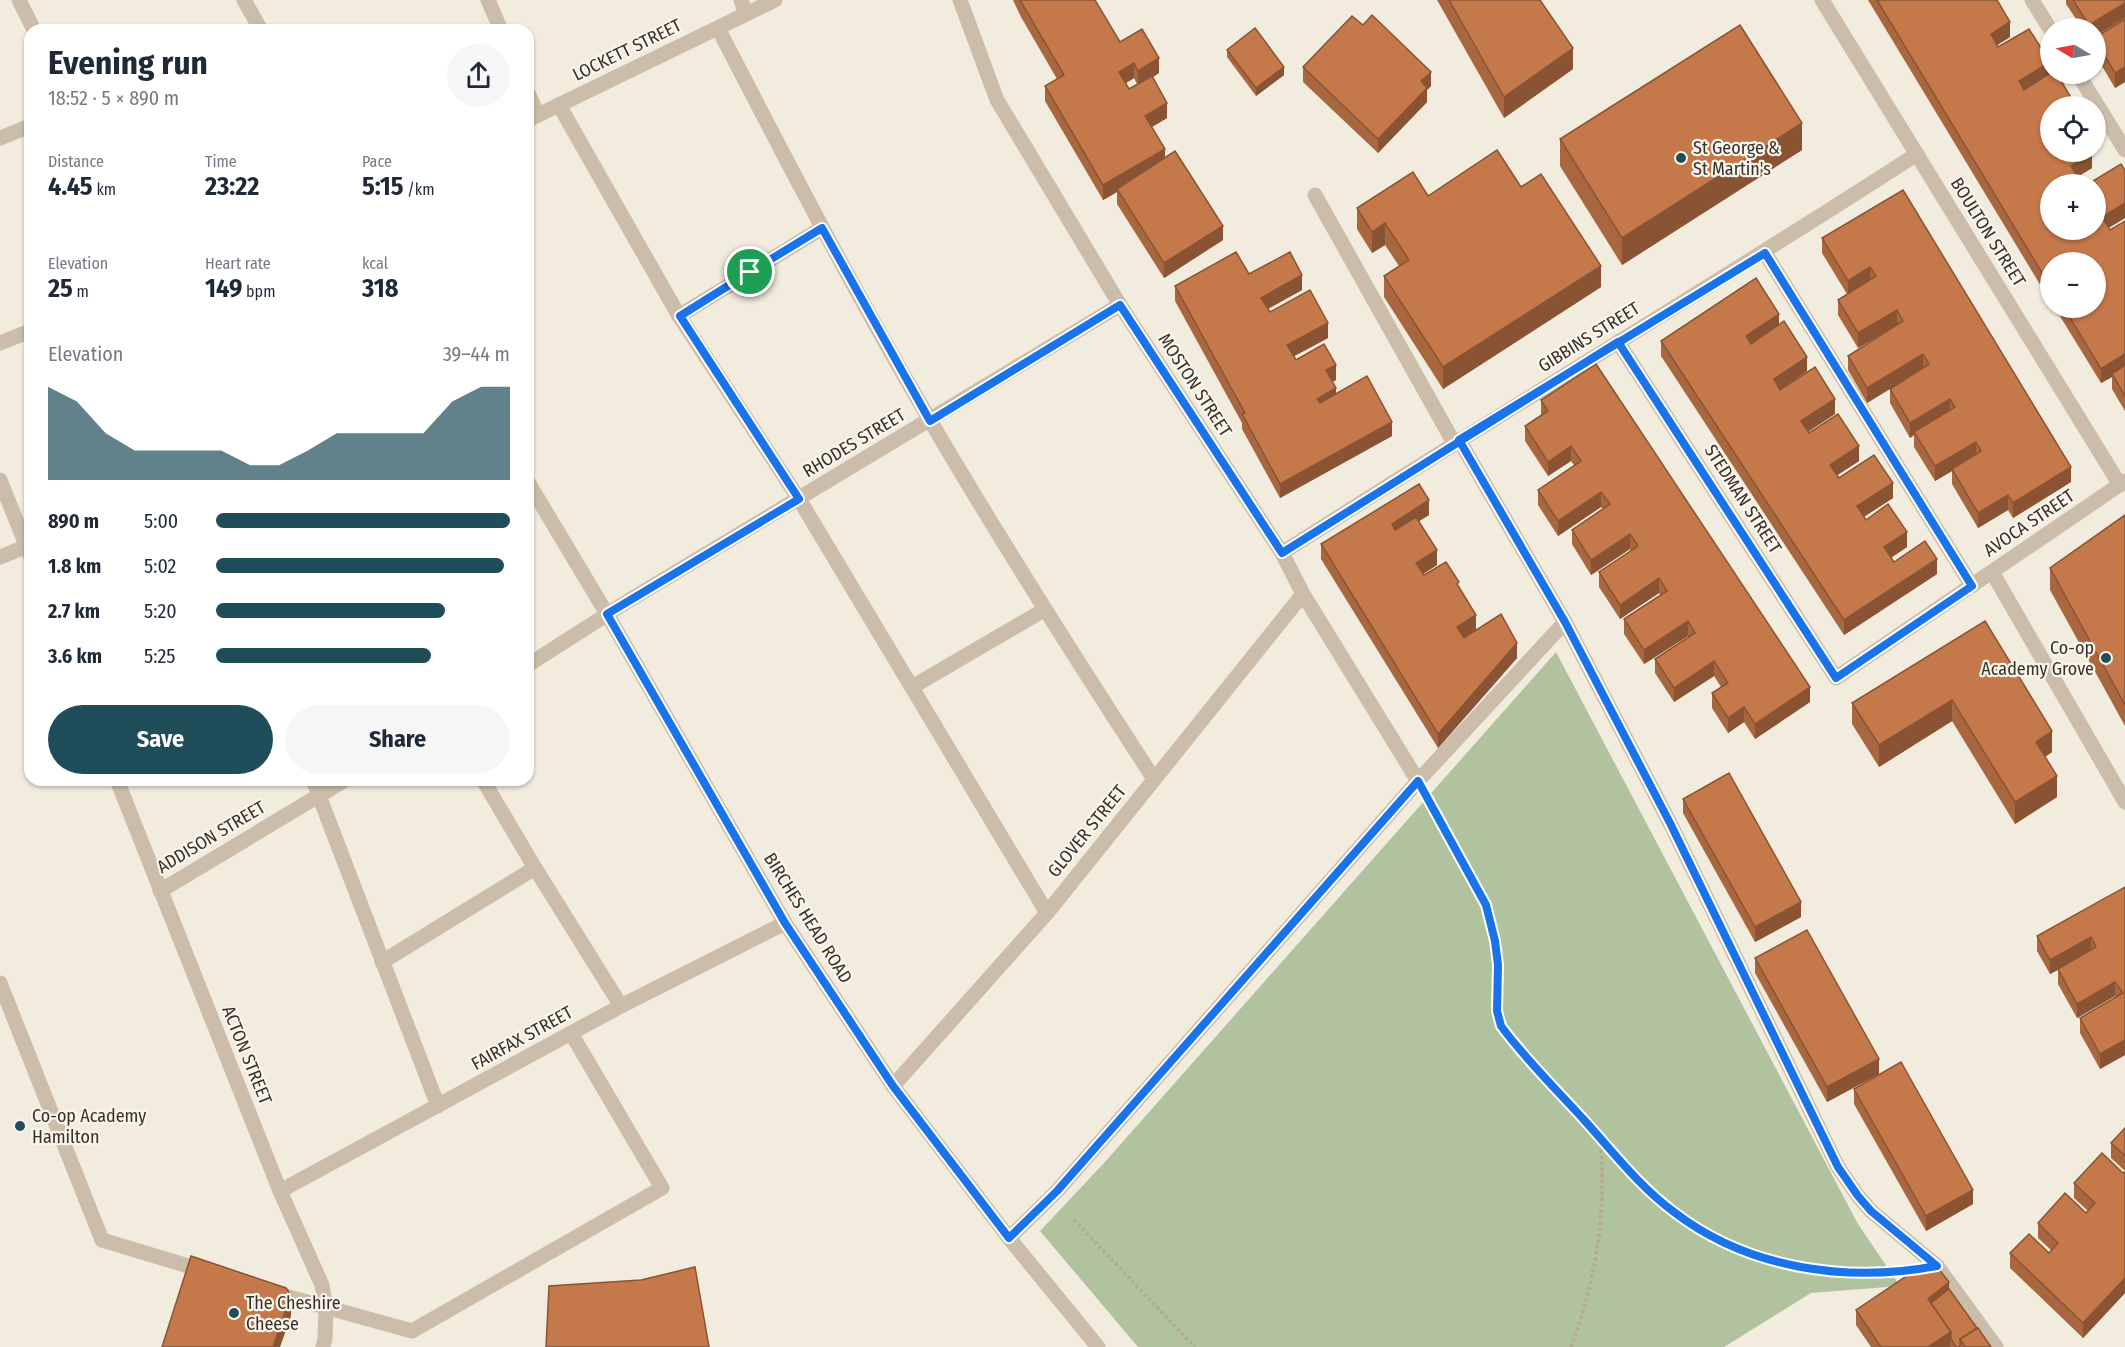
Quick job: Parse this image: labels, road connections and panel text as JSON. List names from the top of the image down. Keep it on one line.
{"streets":{"street":["LOCKETT STREET","BOULTON STREET","GIBBINS STREET","MOSTON STREET","RHODES STREET","STEDMAN STREET","AVOCA STREET","GLOVER STREET","ADDISON STREET","BIRCHES HEAD ROAD","FAIRFAX STREET","ACTON STREET"]},"crossings":[["BOULTON STREET","GIBBINS STREET"],["BOULTON STREET","AVOCA STREET"],["GIBBINS STREET","MOSTON STREET"],["GIBBINS STREET","STEDMAN STREET"],["MOSTON STREET","RHODES STREET"],["MOSTON STREET","GLOVER STREET"],["RHODES STREET","BIRCHES HEAD ROAD"],["STEDMAN STREET","AVOCA STREET"],["GLOVER STREET","BIRCHES HEAD ROAD"],["ADDISON STREET","ACTON STREET"],["BIRCHES HEAD ROAD","FAIRFAX STREET"],["FAIRFAX STREET","ACTON STREET"]],"places":["St George & St Martin's","Co-op Academy Grove","Co-op Academy Hamilton","The Cheshire Cheese"],"north":"left","page":{"map_buttons":["+","−"],"heading":["Evening run","18:52 · 5 × 890 m"],"stats":[["Distance","4.45 km"],["Time","23:22"],["Pace","5:15 /km"],["Elevation","25 m"],["Heart rate","149 bpm"],["kcal","318"]],"chart":["Elevation","39–44 m"],"list":[{"name":"890 m","note":"5:00"},{"name":"1.8 km","note":"5:02"},{"name":"2.7 km","note":"5:20"},{"name":"3.6 km","note":"5:25"}],"buttons":["Save","Share"]}}
